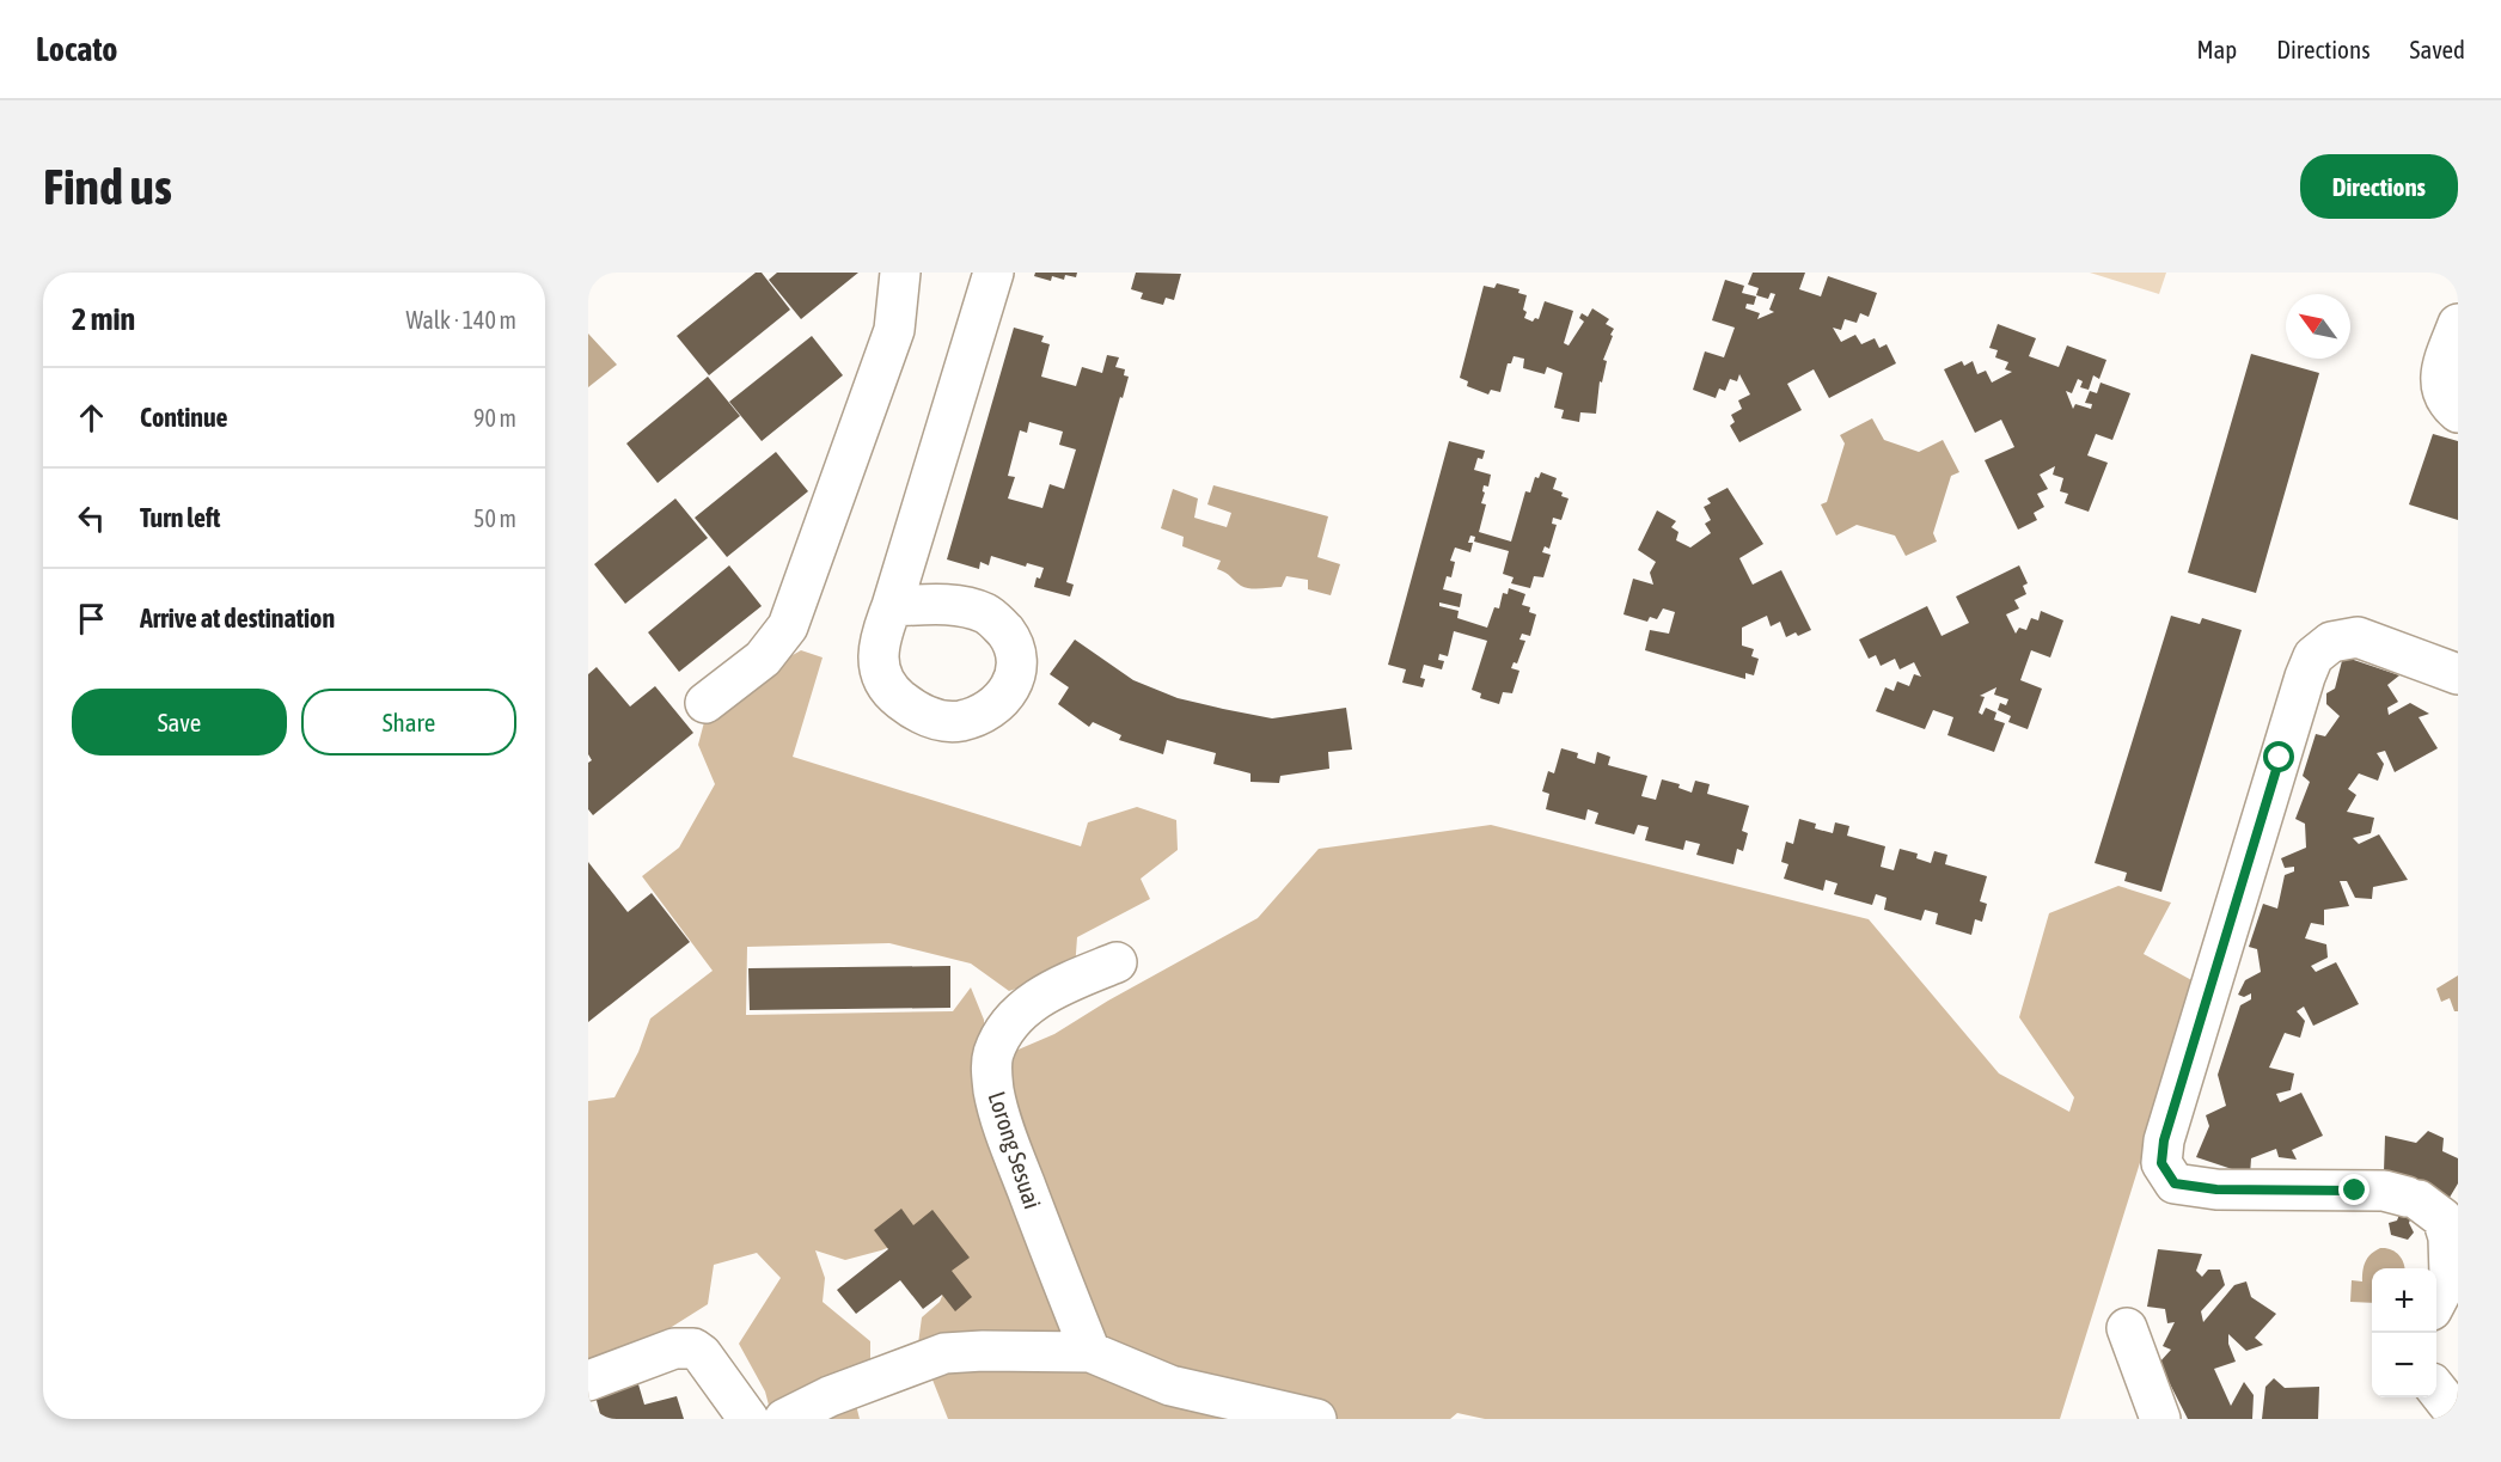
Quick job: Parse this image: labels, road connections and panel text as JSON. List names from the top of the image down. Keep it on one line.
{"streets":{"street":["Lorong Sesuai"]},"north":"top left","page":{"header":"Locato","nav":["Map","Directions","Saved"],"buttons":["Directions",["Save","Share"]],"title":"Find us","heading":["2 min","Walk · 140 m"],"list":[["Continue","90 m"],["Turn left","50 m"],"Arrive at destination"],"map_buttons":["+","−"]}}
